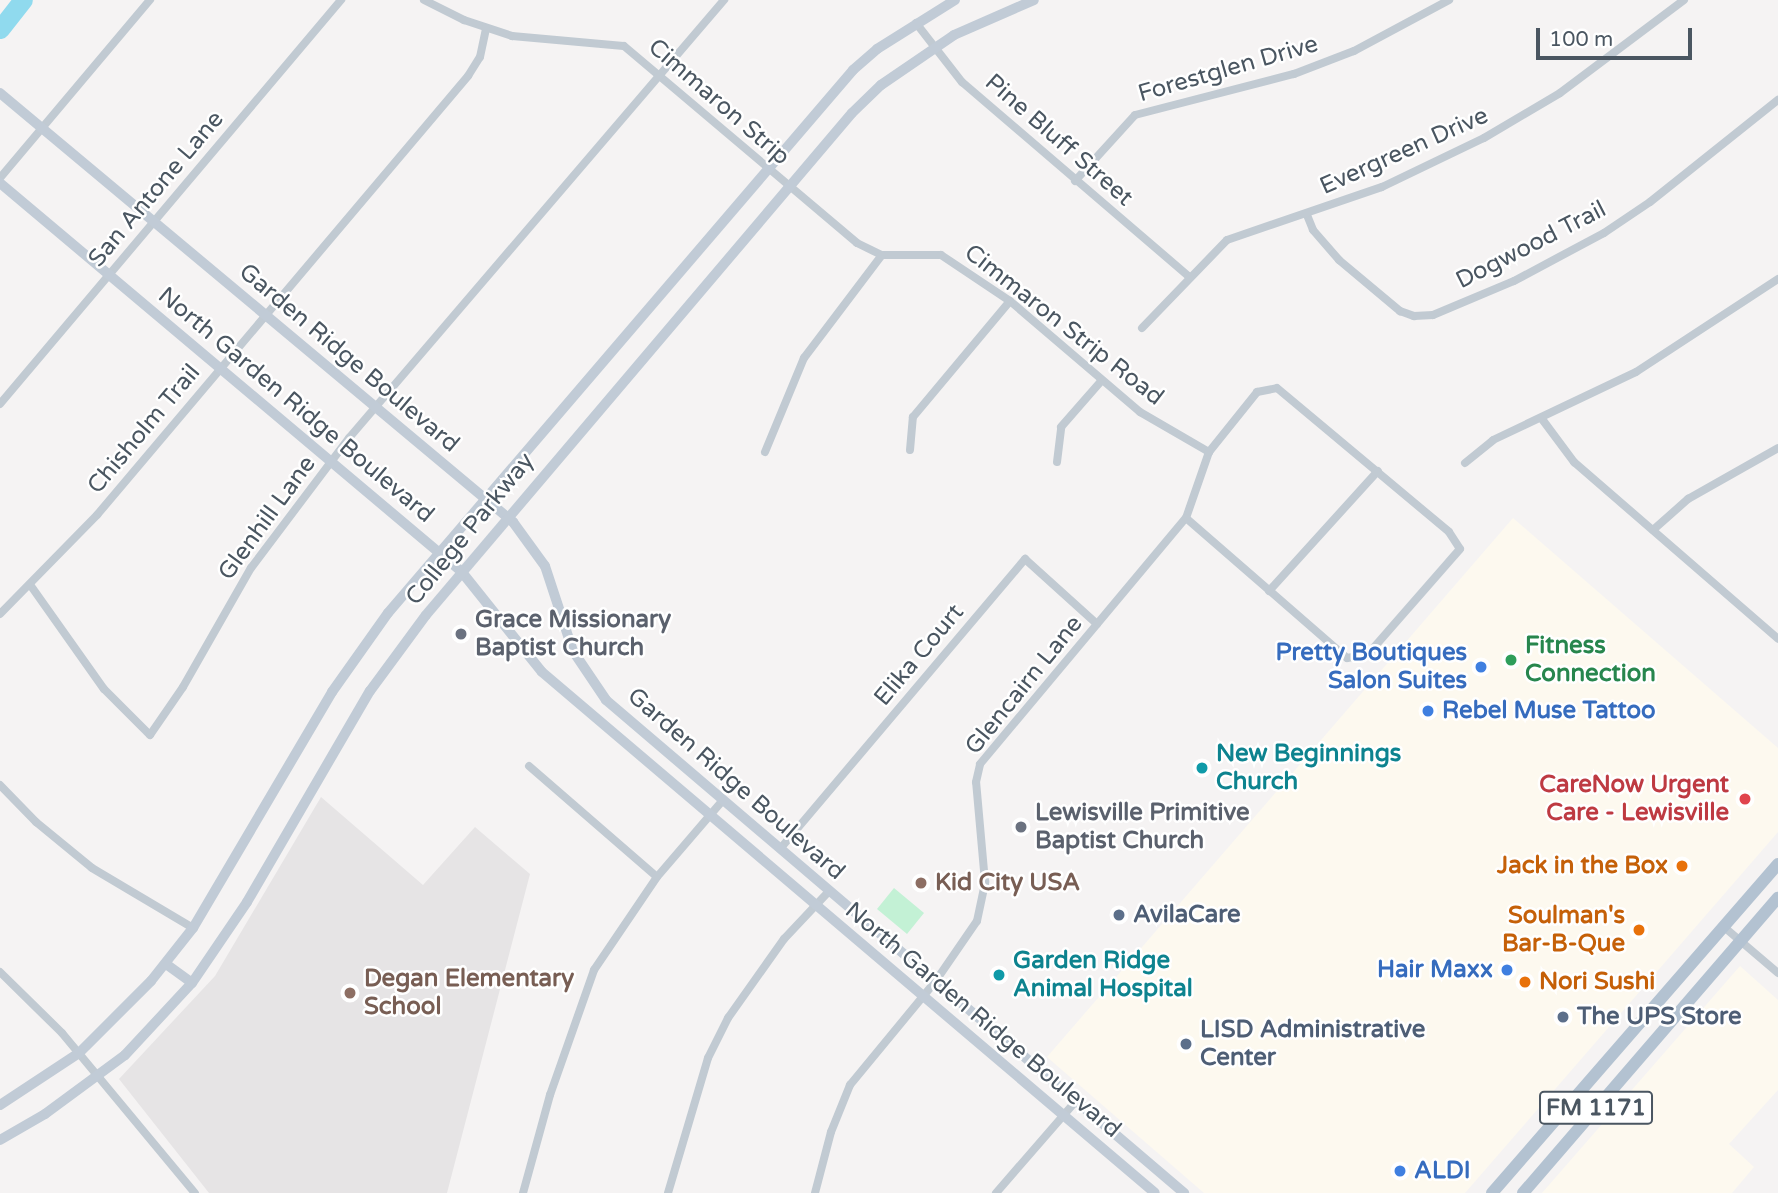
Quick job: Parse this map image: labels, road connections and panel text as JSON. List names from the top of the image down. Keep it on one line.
{"streets":{"main road":["Garden Ridge Boulevard","North Garden Ridge Boulevard","College Parkway","FM 1171"],"street":["Forestglen Drive","Cimmaron Strip","Pine Bluff Street","Evergreen Drive","San Antone Lane","Dogwood Trail","Cimmaron Strip Road","Chisholm Trail","Glenhill Lane","Elika Court","Glencairn Lane"]},"crossings":[["Forestglen Drive","Pine Bluff Street"],["Cimmaron Strip","Cimmaron Strip Road"],["Cimmaron Strip","Chisholm Trail"],["Cimmaron Strip","Glenhill Lane"],["Cimmaron Strip","College Parkway"],["Pine Bluff Street","Evergreen Drive"],["Pine Bluff Street","College Parkway"],["Evergreen Drive","Dogwood Trail"],["San Antone Lane","Garden Ridge Boulevard"],["San Antone Lane","North Garden Ridge Boulevard"],["Cimmaron Strip Road","College Parkway"],["Cimmaron Strip Road","Glencairn Lane"],["Garden Ridge Boulevard","Chisholm Trail"],["Garden Ridge Boulevard","Glenhill Lane"],["Garden Ridge Boulevard","College Parkway"],["Garden Ridge Boulevard","Elika Court"],["Garden Ridge Boulevard","Glencairn Lane"],["North Garden Ridge Boulevard","Chisholm Trail"],["North Garden Ridge Boulevard","Glenhill Lane"],["North Garden Ridge Boulevard","College Parkway"],["North Garden Ridge Boulevard","Glencairn Lane"],["Chisholm Trail","Glenhill Lane"],["Elika Court","Glencairn Lane"]],"places":["Grace Missionary Baptist Church","Fitness Connection","Pretty Boutiques Salon Suites","Rebel Muse Tattoo","New Beginnings Church","CareNow Urgent Care - Lewisville","Lewisville Primitive Baptist Church","Jack in the Box","Kid City USA","AvilaCare","Soulman's Bar-B-Que","Hair Maxx","Garden Ridge Animal Hospital","Nori Sushi","Degan Elementary School","The UPS Store","LISD Administrative Center","ALDI"],"scale_bar":"100 m"}
